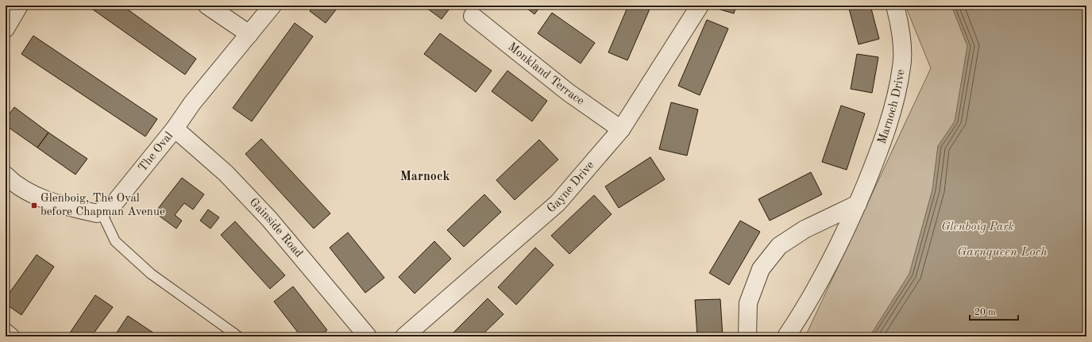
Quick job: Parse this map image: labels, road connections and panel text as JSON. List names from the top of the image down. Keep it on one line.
{"streets":{"street":["Monkland Terrace","Marnoch Drive","The Oval","Gayne Drive","Gainside Road"]},"crossings":[["Monkland Terrace","Gayne Drive"],["The Oval","Gainside Road"]],"districts":["Marnock"],"water":["Garnqueen Loch"],"parks":["Glenboig Park"],"places":{"transit":["Glenboig, The Oval before Chapman Avenue"]},"scale_bar":"20 m"}
